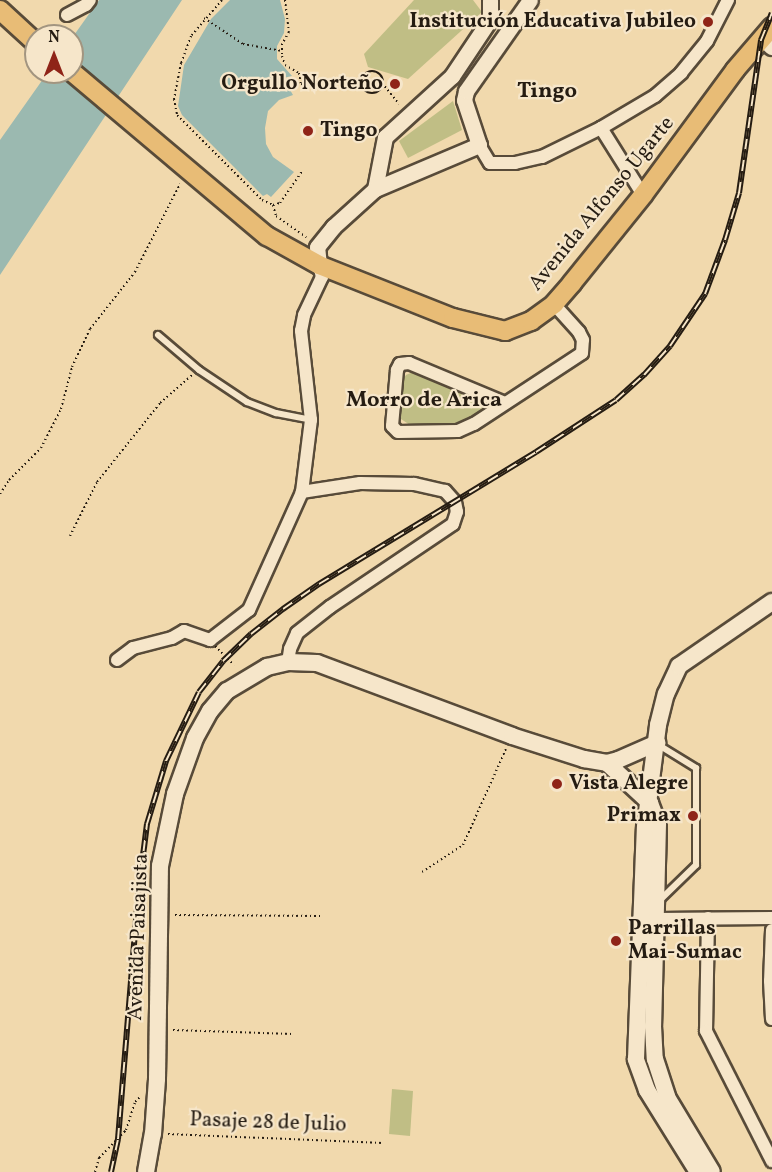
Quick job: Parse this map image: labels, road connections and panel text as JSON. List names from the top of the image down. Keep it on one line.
{"streets":{"main road":["Avenida Alfonso Ugarte","Avenida Paisajista"],"path":["Pasaje 28 de Julio"]},"crossings":[["Avenida Paisajista","Pasaje 28 de Julio"]],"districts":["Tingo","Morro de Arica"],"places":["Institución Educativa Jubileo","Orgullo Norteño","Tingo","Vista Alegre","Primax","Parrillas Mai-Sumac"],"north":"top"}
